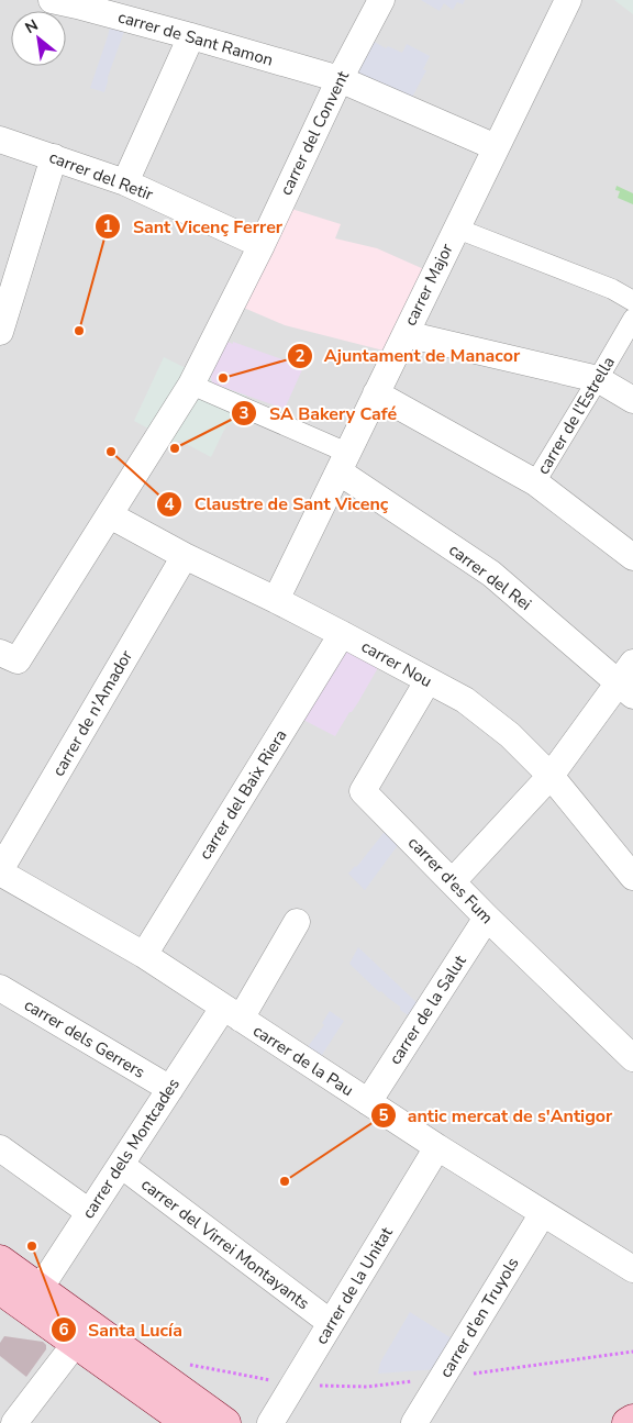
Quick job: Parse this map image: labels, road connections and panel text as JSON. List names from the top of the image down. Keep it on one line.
{"streets":{"street":["carrer de Sant Ramon","carrer del Convent","carrer del Retir","carrer Major","carrer de l'Estrella","carrer del Rei","carrer Nou","carrer de n'Amador","carrer del Baix Riera","carrer d'es Fum","carrer de la Salut","carrer dels Gerrers","carrer de la Pau","carrer dels Montcades","carrer del Virrei Montayants","carrer de la Unitat","carrer d'en Truyols"]},"crossings":[["carrer de Sant Ramon","carrer del Convent"],["carrer de Sant Ramon","carrer Major"],["carrer del Convent","carrer del Retir"],["carrer del Convent","carrer Nou"],["carrer Major","carrer del Rei"],["carrer Major","carrer Nou"],["carrer Nou","carrer de n'Amador"],["carrer Nou","carrer del Baix Riera"],["carrer Nou","carrer d'es Fum"],["carrer de n'Amador","carrer de la Pau"],["carrer del Baix Riera","carrer de la Pau"],["carrer d'es Fum","carrer de la Salut"],["carrer de la Salut","carrer de la Pau"],["carrer dels Gerrers","carrer dels Montcades"],["carrer de la Pau","carrer dels Montcades"],["carrer de la Pau","carrer de la Unitat"],["carrer de la Pau","carrer d'en Truyols"],["carrer dels Montcades","carrer del Virrei Montayants"],["carrer del Virrei Montayants","carrer de la Unitat"]],"places":["Sant Vicenç Ferrer","Ajuntament de Manacor","SA Bakery Café","Claustre de Sant Vicenç","antic mercat de s'Antigor","Santa Lucía"],"north":"top left"}
